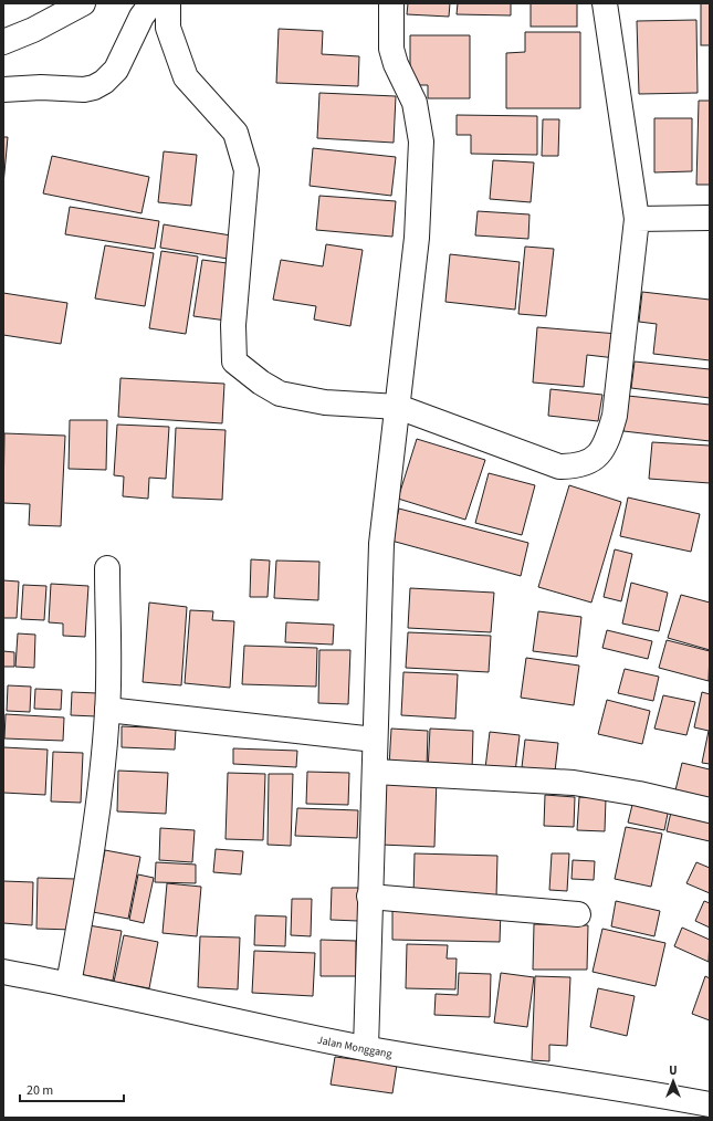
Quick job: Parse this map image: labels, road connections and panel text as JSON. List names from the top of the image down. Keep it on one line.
{"streets":{"street":["Jalan Monggang"]},"scale_bar":"20 m","north":"top"}
